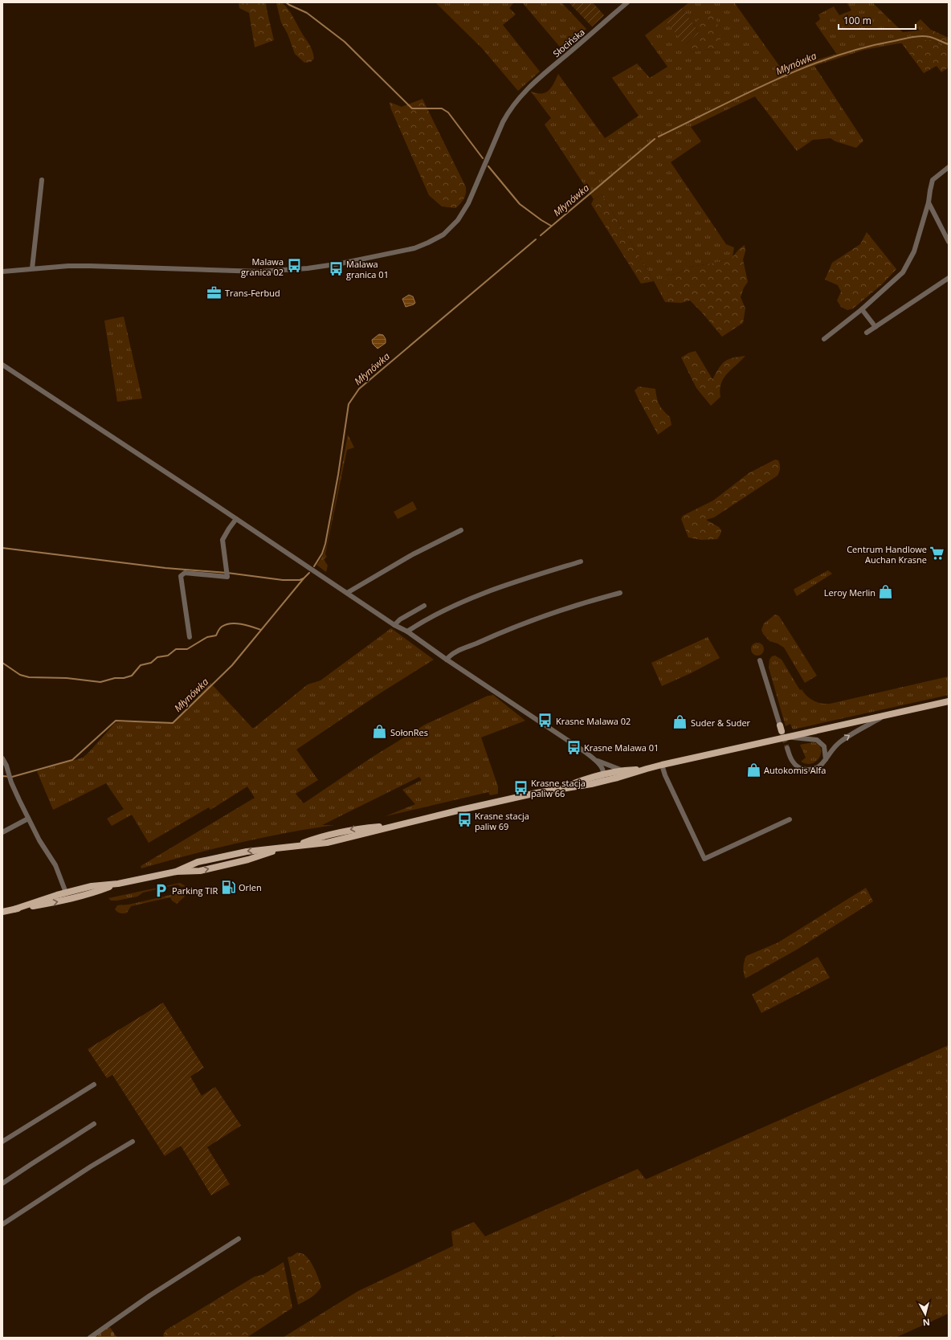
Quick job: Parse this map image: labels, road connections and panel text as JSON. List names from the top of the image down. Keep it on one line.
{"streets":{"street":["Słocińska"]},"water":["Młynówka"],"places":{"bus stop":["Malawa granica 02","Malawa granica 01","Krasne Malawa 02","Krasne Malawa 01","Krasne stacja paliw 66","Krasne stacja paliw 69"],"office":["Trans-Ferbud"],"supermarket":["Centrum Handlowe Auchan Krasne"],"shop":["Leroy Merlin","Suder & Suder","SołonRes","Autokomis Alfa"],"fuel station":["Orlen"],"parking":["Parking TIR"]},"scale_bar":"100 m","north":"bottom"}
